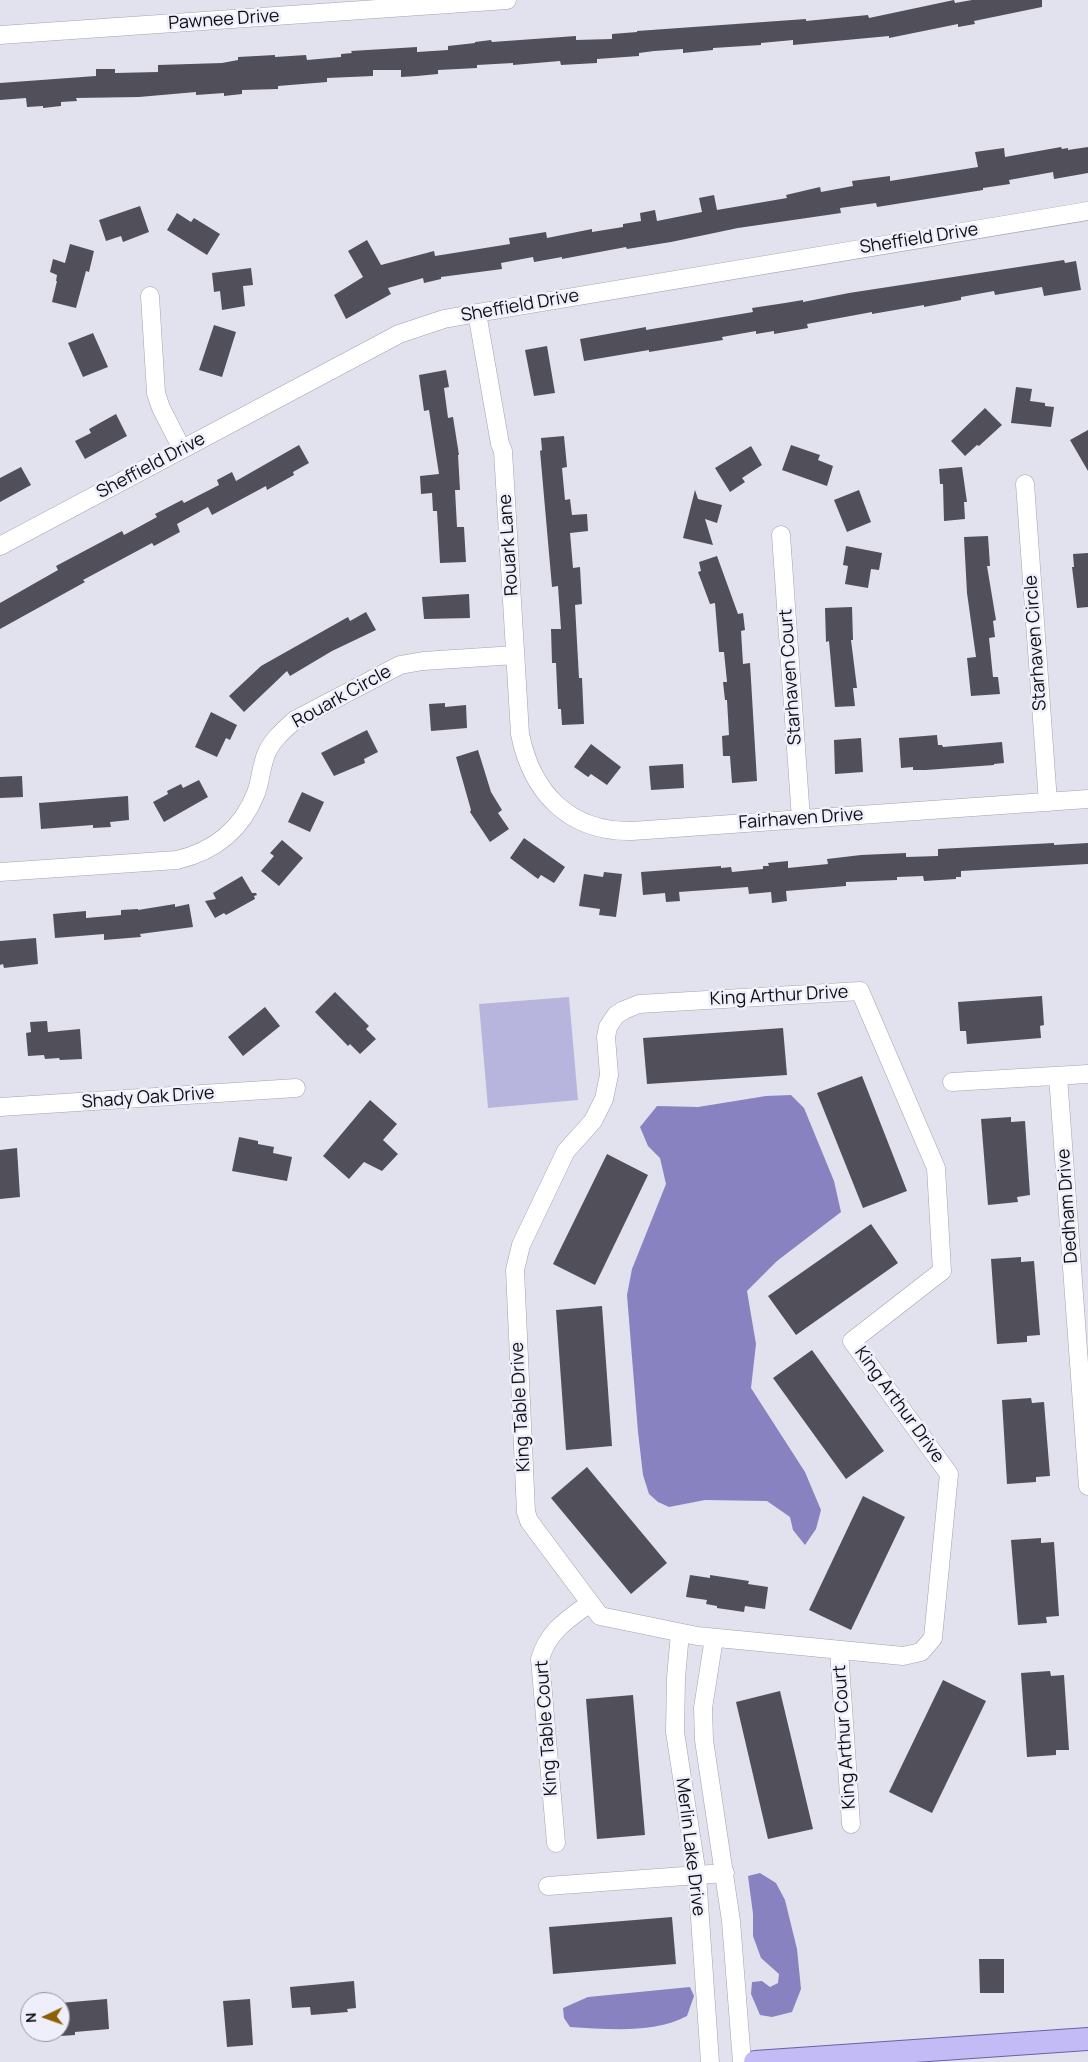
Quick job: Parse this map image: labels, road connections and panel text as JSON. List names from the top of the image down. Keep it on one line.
{"streets":{"street":["Pawnee Drive","Sheffield Drive","Rouark Lane","Starhaven Circle","Starhaven Court","Rouark Circle","Fairhaven Drive","King Arthur Drive","Shady Oak Drive","Dedham Drive","King Table Drive","King Table Court","King Arthur Court","Merlin Lake Drive"]},"crossings":[["Sheffield Drive","Rouark Lane"],["Rouark Lane","Rouark Circle"],["Rouark Lane","Fairhaven Drive"],["Starhaven Circle","Fairhaven Drive"],["Starhaven Court","Fairhaven Drive"],["King Arthur Drive","King Table Drive"],["King Arthur Drive","King Arthur Court"],["King Arthur Drive","Merlin Lake Drive"],["King Table Drive","King Table Court"],["King Table Drive","Merlin Lake Drive"]],"north":"left"}
